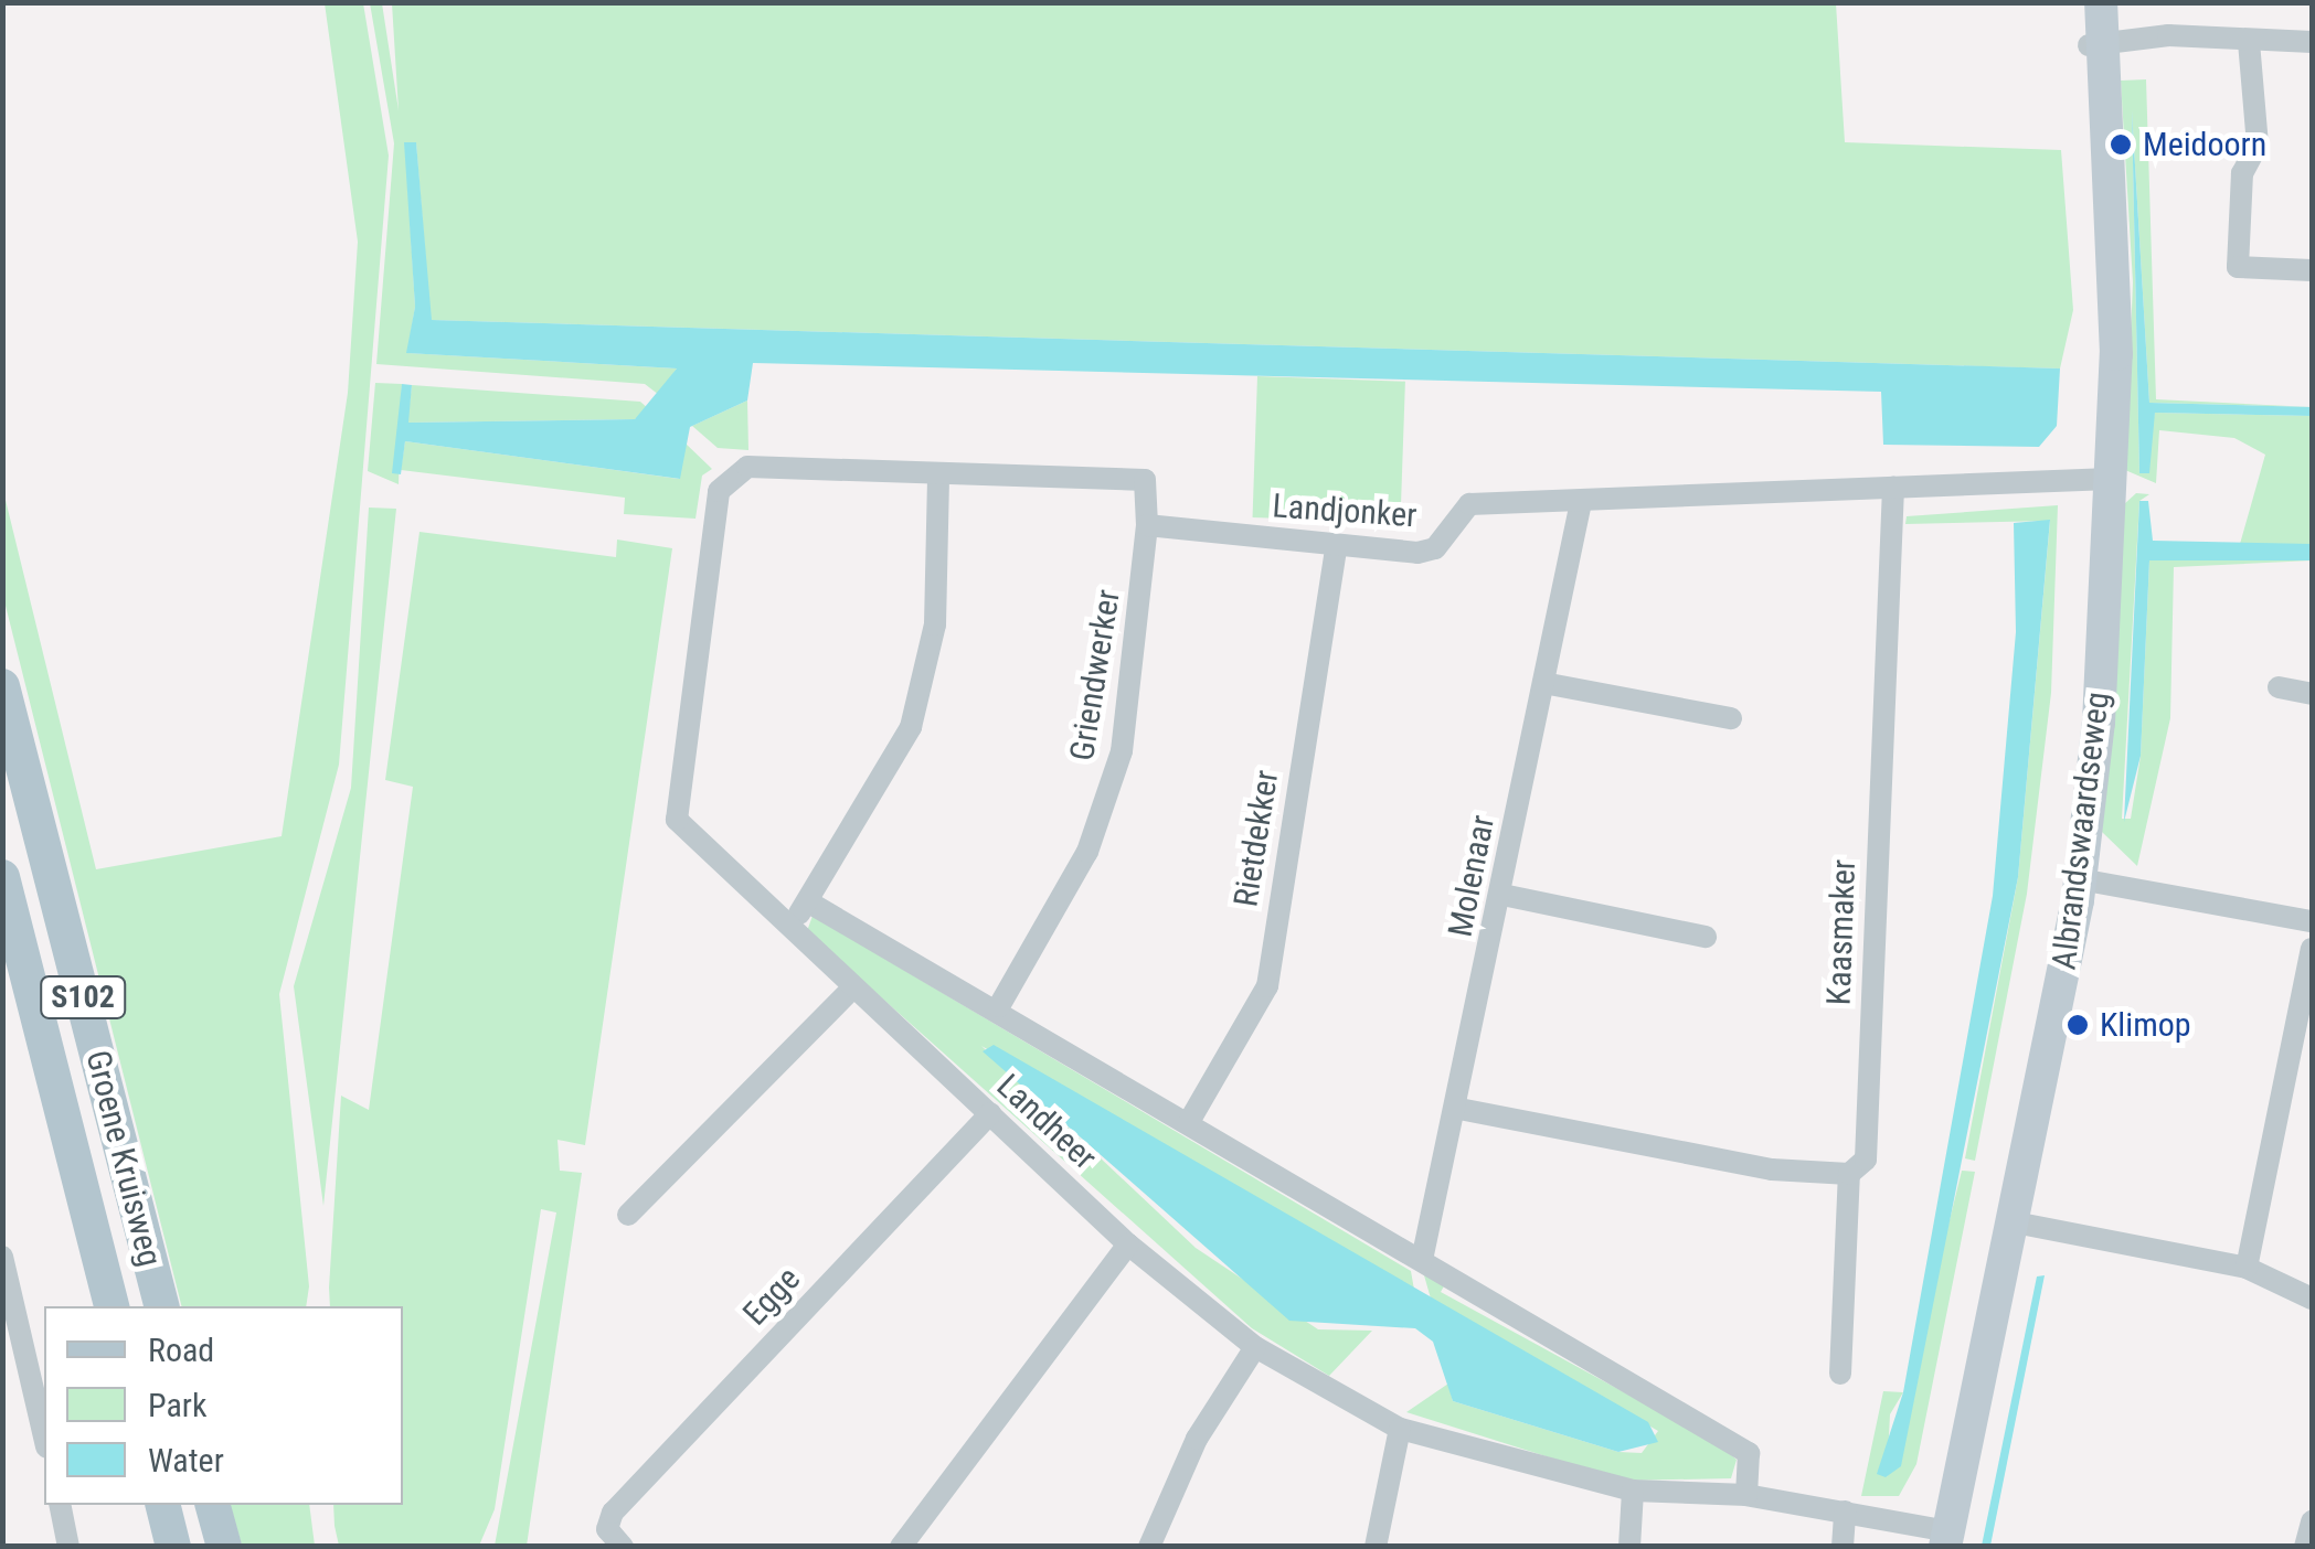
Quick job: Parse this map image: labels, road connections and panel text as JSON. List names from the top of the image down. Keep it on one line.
{"streets":{"main road":["S102","Groene Kruisweg"],"street":["Landjonker","Griendwerker","Albrandswaardseweg","Rietdekker","Molenaar","Kaasmaker","Landheer","Egge"]},"crossings":[["Landjonker","Griendwerker"],["Landjonker","Albrandswaardseweg"],["Landjonker","Rietdekker"],["Landjonker","Molenaar"],["Landjonker","Kaasmaker"],["Griendwerker","Landheer"],["Albrandswaardseweg","Landheer"],["Rietdekker","Landheer"],["Molenaar","Landheer"],["Landheer","Egge"]],"places":["Meidoorn","Klimop"],"legend":["Road","Park","Water"]}
